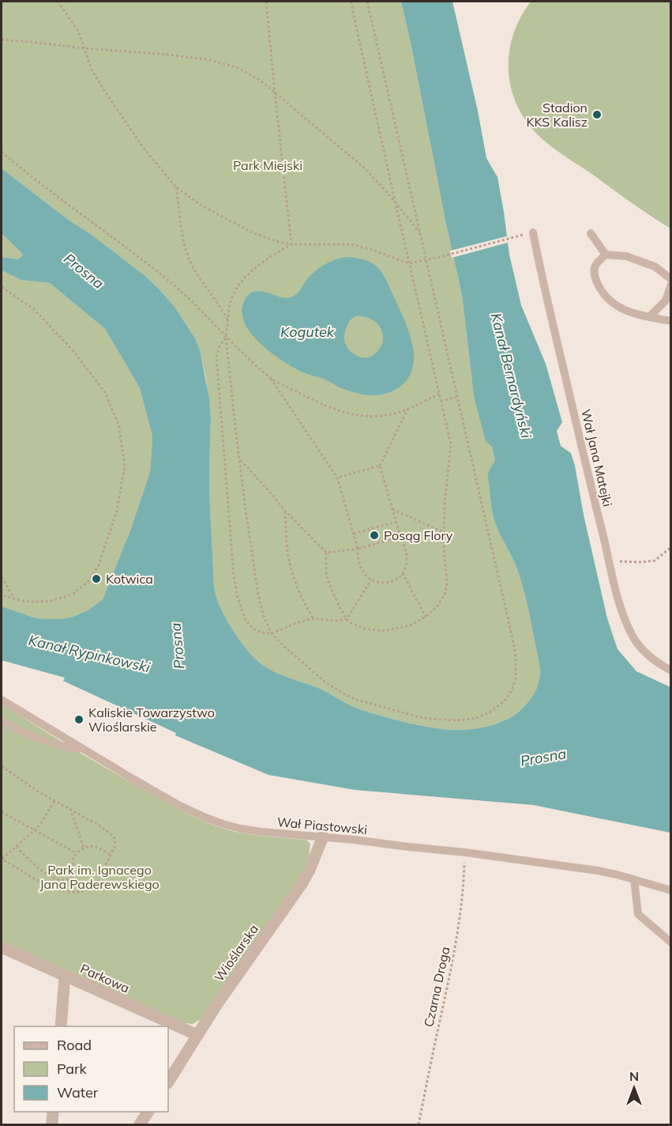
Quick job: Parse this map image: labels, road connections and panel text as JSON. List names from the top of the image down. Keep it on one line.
{"streets":{"street":["Wioślarska","Parkowa"],"lane":["Wał Jana Matejki","Wał Piastowski"],"path":["Czarna Droga"]},"crossings":[["Wał Piastowski","Wioślarska"],["Wał Piastowski","Czarna Droga"],["Wioślarska","Parkowa"]],"water":["Prosna","Kogutek","Kanał Bernardyński","Kanał Rypinkowski"],"parks":["Park Miejski","Park im. Ignacego Jana Paderewskiego"],"places":["Stadion KKS Kalisz","Posąg Flory","Kotwica","Kaliskie Towarzystwo Wioślarskie"],"legend":["Road","Park","Water"],"north":"top"}
